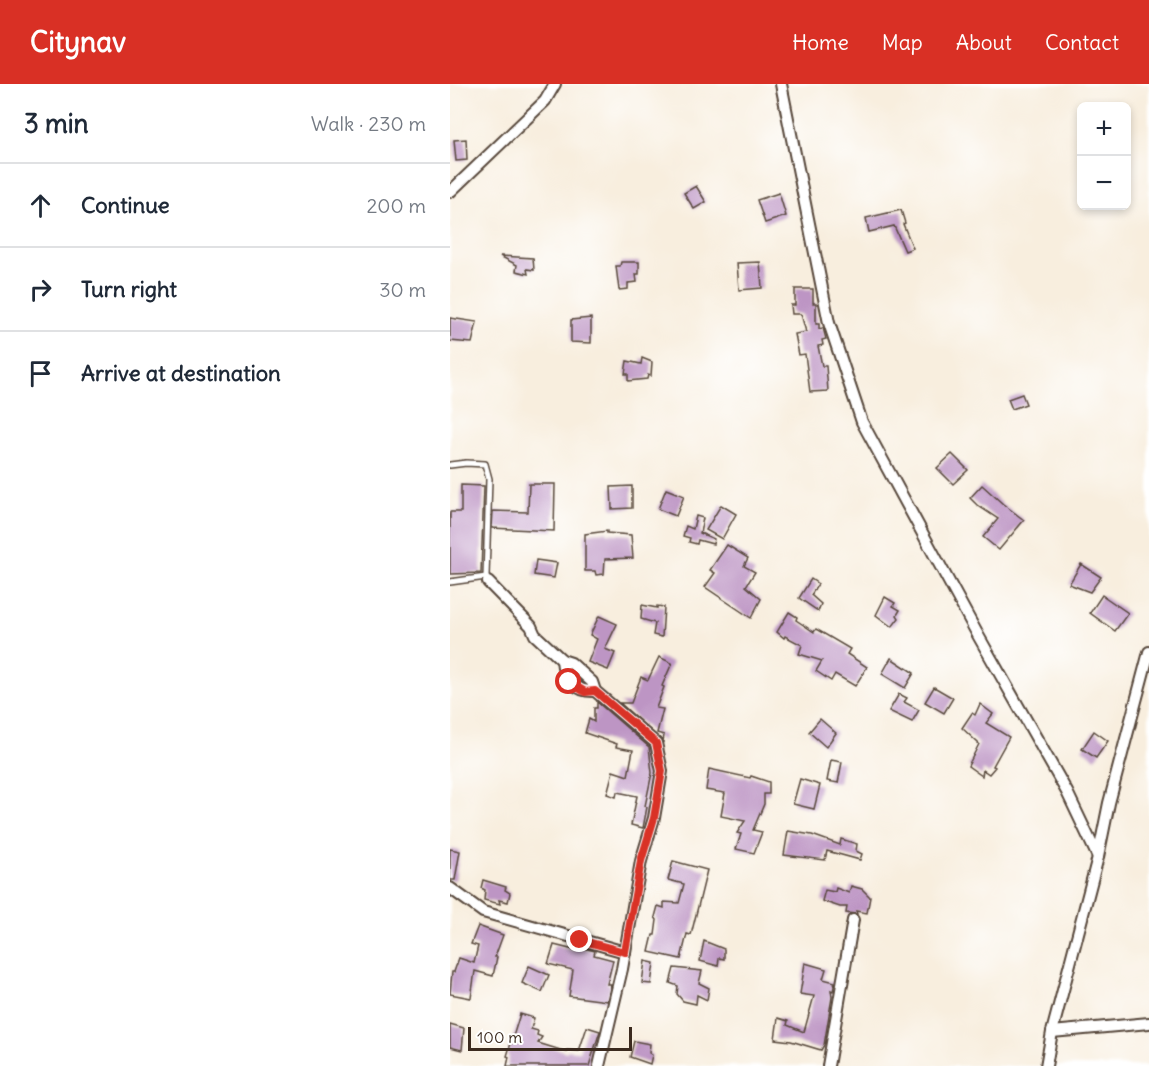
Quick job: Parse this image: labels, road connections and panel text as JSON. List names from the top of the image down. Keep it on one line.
{"scale_bar":"100 m","page":{"header":"Citynav","nav":["Home","Map","About","Contact"],"heading":["3 min","Walk · 230 m"],"map_buttons":["+","−"],"list":[["Continue","200 m"],["Turn right","30 m"],"Arrive at destination"],"scale":"100 m"}}
